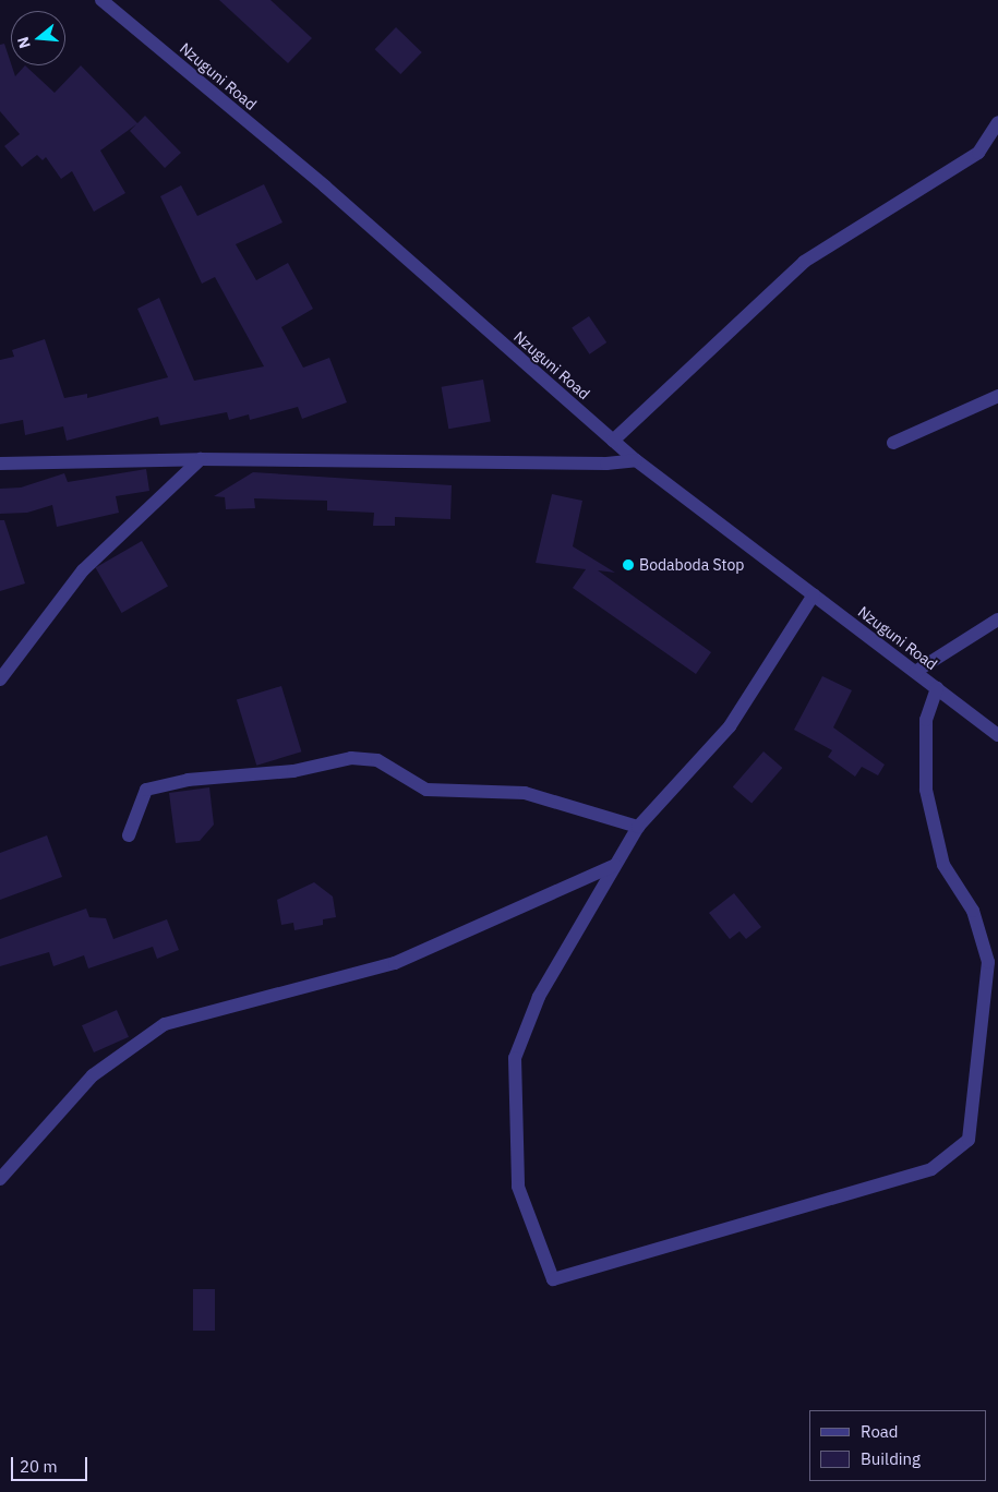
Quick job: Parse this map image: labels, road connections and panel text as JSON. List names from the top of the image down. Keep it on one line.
{"streets":{"street":["Nzuguni Road"]},"places":["Bodaboda Stop"],"legend":["Road","Building"],"scale_bar":"20 m","north":"left"}
